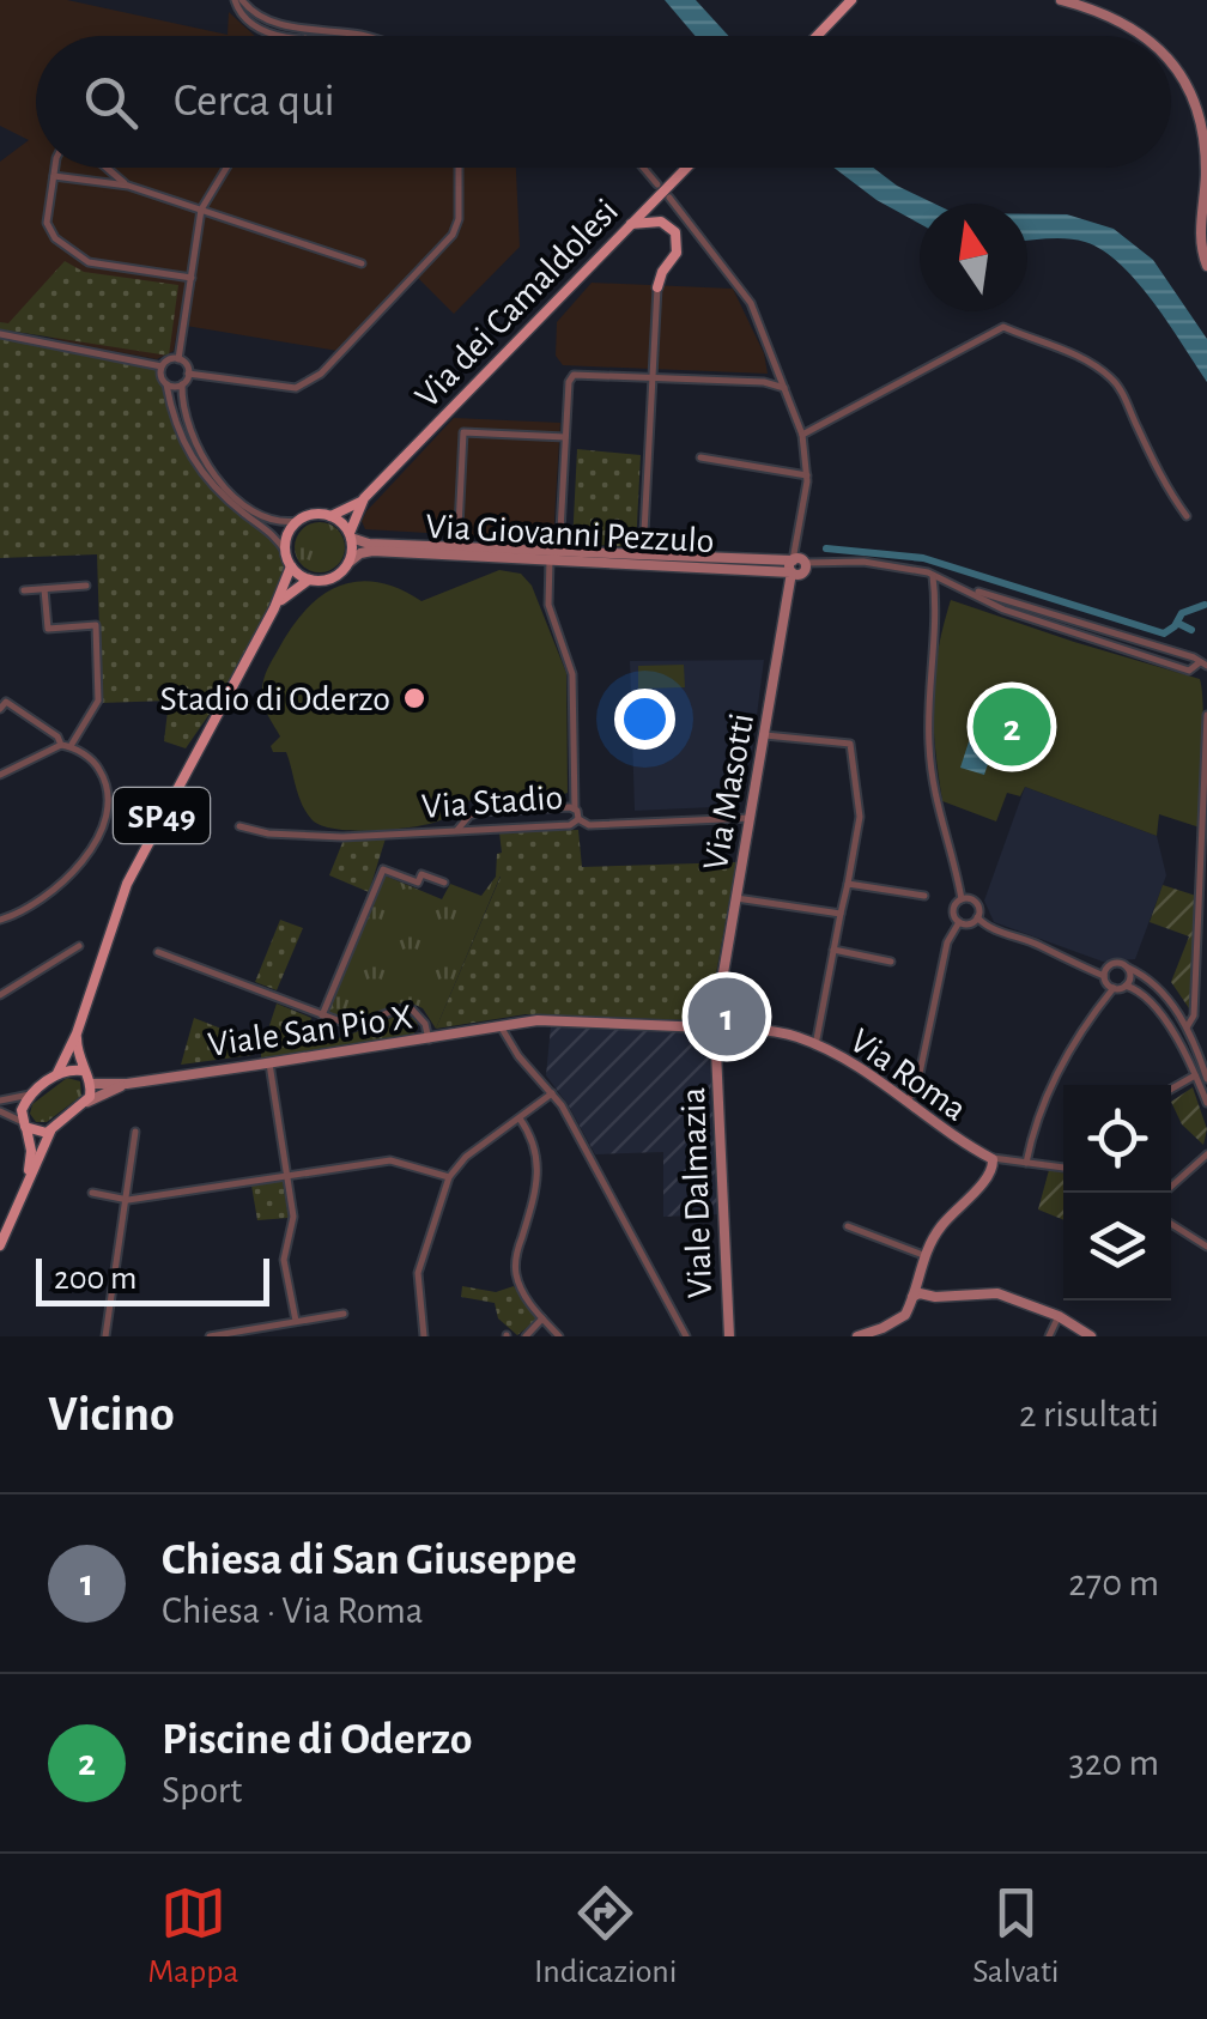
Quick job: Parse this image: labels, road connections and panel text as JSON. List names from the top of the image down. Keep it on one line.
{"streets":{"main road":["Via dei Camaldolesi","SP49"],"street":["Via Giovanni Pezzulo","Via Masotti","Via Stadio","Viale San Pio X","Via Roma","Viale Dalmazia"]},"crossings":[["Via dei Camaldolesi","Via Giovanni Pezzulo"],["Via dei Camaldolesi","SP49"],["Via Giovanni Pezzulo","Via Masotti"],["Via Giovanni Pezzulo","SP49"],["Via Masotti","Via Stadio"],["Via Masotti","Via Roma"],["Via Masotti","Viale Dalmazia"],["SP49","Viale San Pio X"],["Viale San Pio X","Via Roma"],["Via Roma","Viale Dalmazia"]],"places":["Stadio di Oderzo"],"scale_bar":"200 m","north":"top","page":{"search":"Cerca qui","pins":["2","1"],"scale":"200 m","heading":["Vicino","2 risultati"],"list":[{"mark":"1","name":"Chiesa di San Giuseppe","note":"Chiesa · Via Roma","value":"270 m"},{"mark":"2","name":"Piscine di Oderzo","note":"Sport","value":"320 m"}],"nav":["Mappa","Indicazioni","Salvati"]}}
